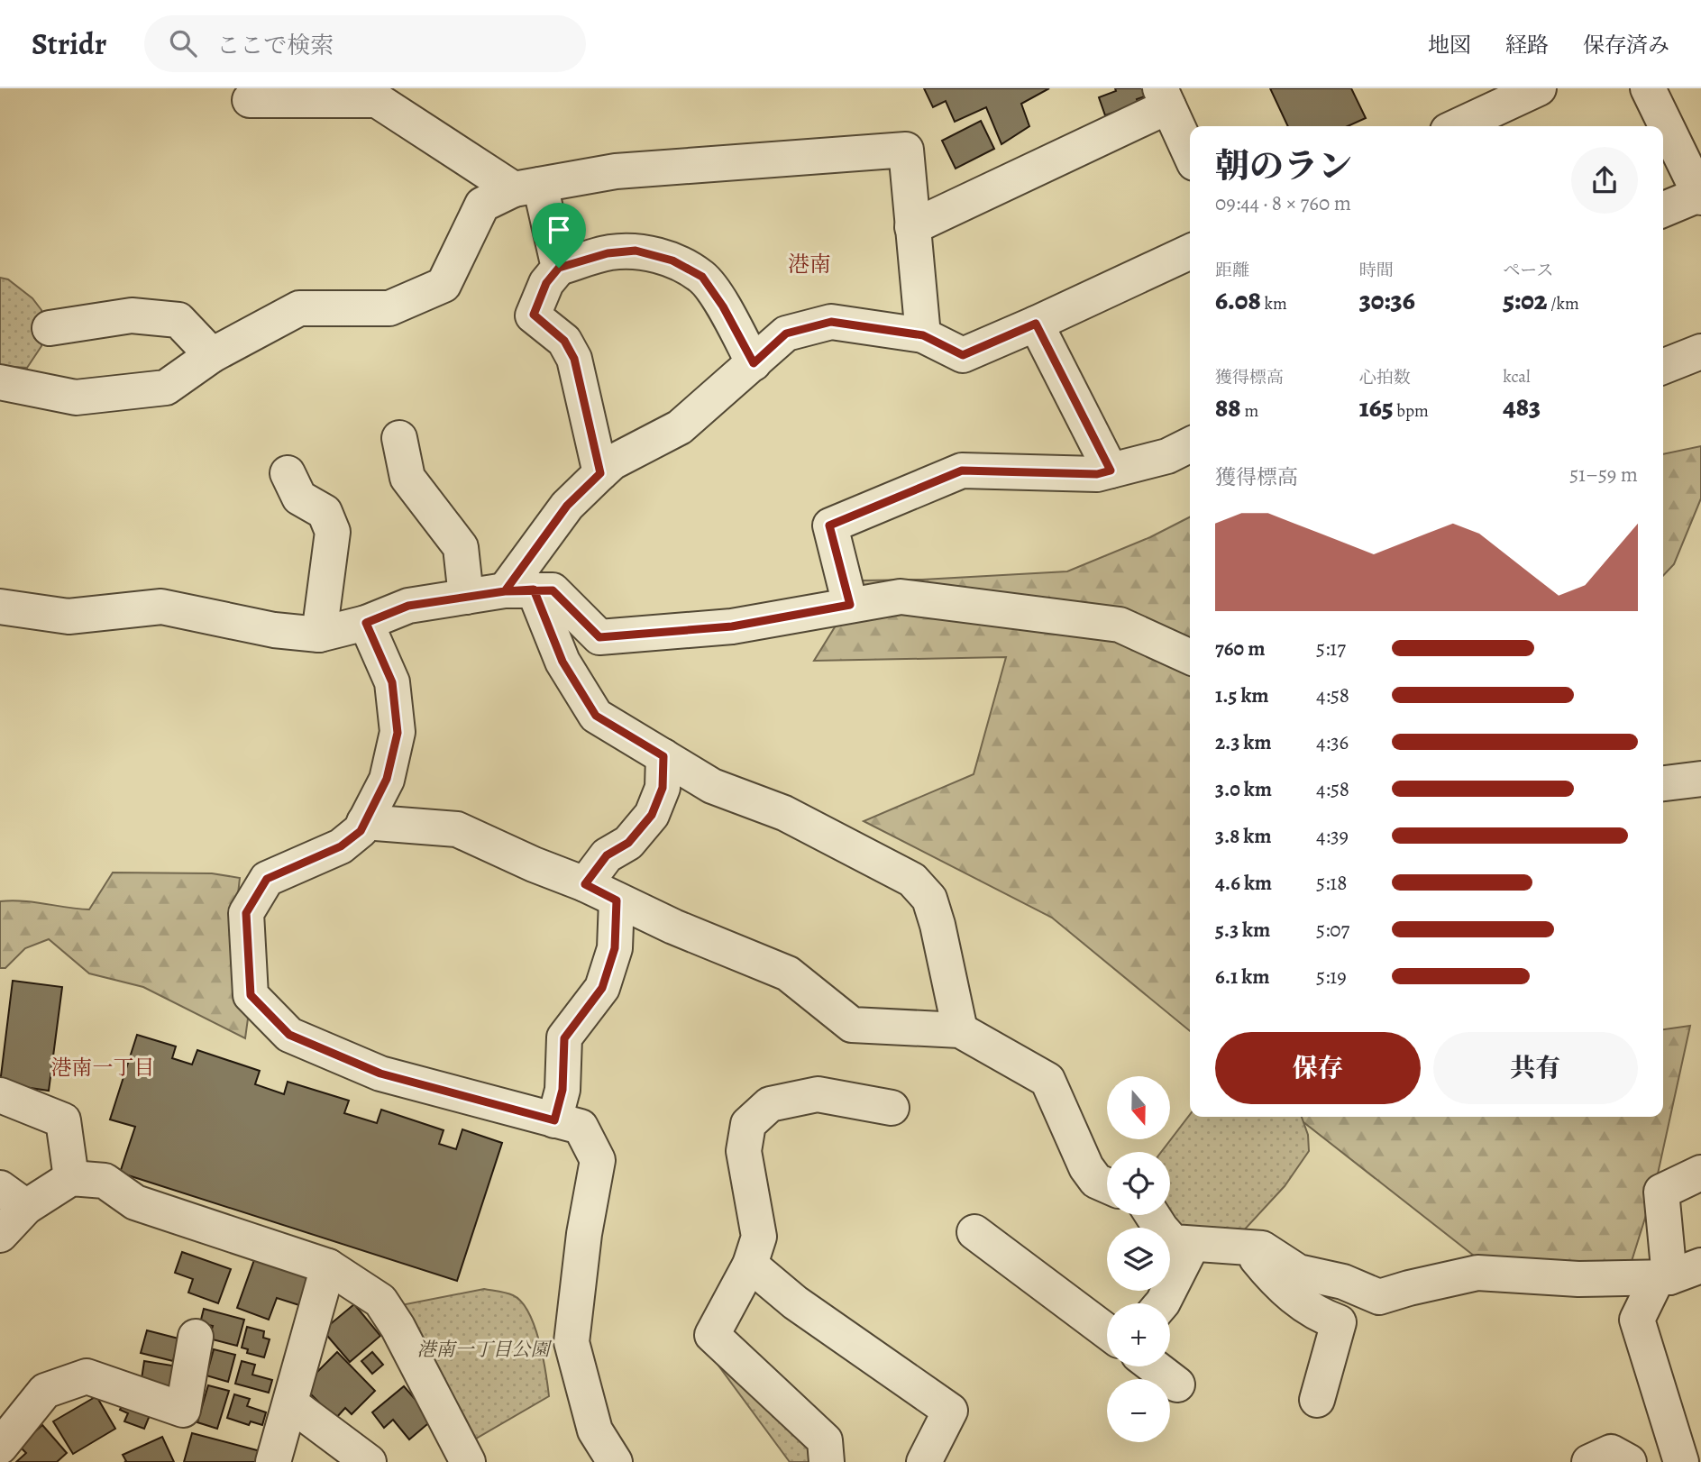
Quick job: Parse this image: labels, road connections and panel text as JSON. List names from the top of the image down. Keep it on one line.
{"districts":["港南","港南一丁目"],"parks":["港南一丁目公園"],"north":"bottom","page":{"header":"Stridr","search":"ここで検索","nav":["地図","経路","保存済み"],"heading":["朝のラン","09:44 · 8 × 760 m"],"stats":[["距離","6.08 km"],["時間","30:36"],["ペース","5:02 /km"],["獲得標高","88 m"],["心拍数","165 bpm"],["kcal","483"]],"chart":["獲得標高","51–59 m"],"list":[{"name":"760 m","note":"5:17"},{"name":"1.5 km","note":"4:58"},{"name":"2.3 km","note":"4:36"},{"name":"3.0 km","note":"4:58"},{"name":"3.8 km","note":"4:39"},{"name":"4.6 km","note":"5:18"},{"name":"5.3 km","note":"5:07"},{"name":"6.1 km","note":"5:19"}],"buttons":["保存","共有"],"map_buttons":["+","−"]}}
